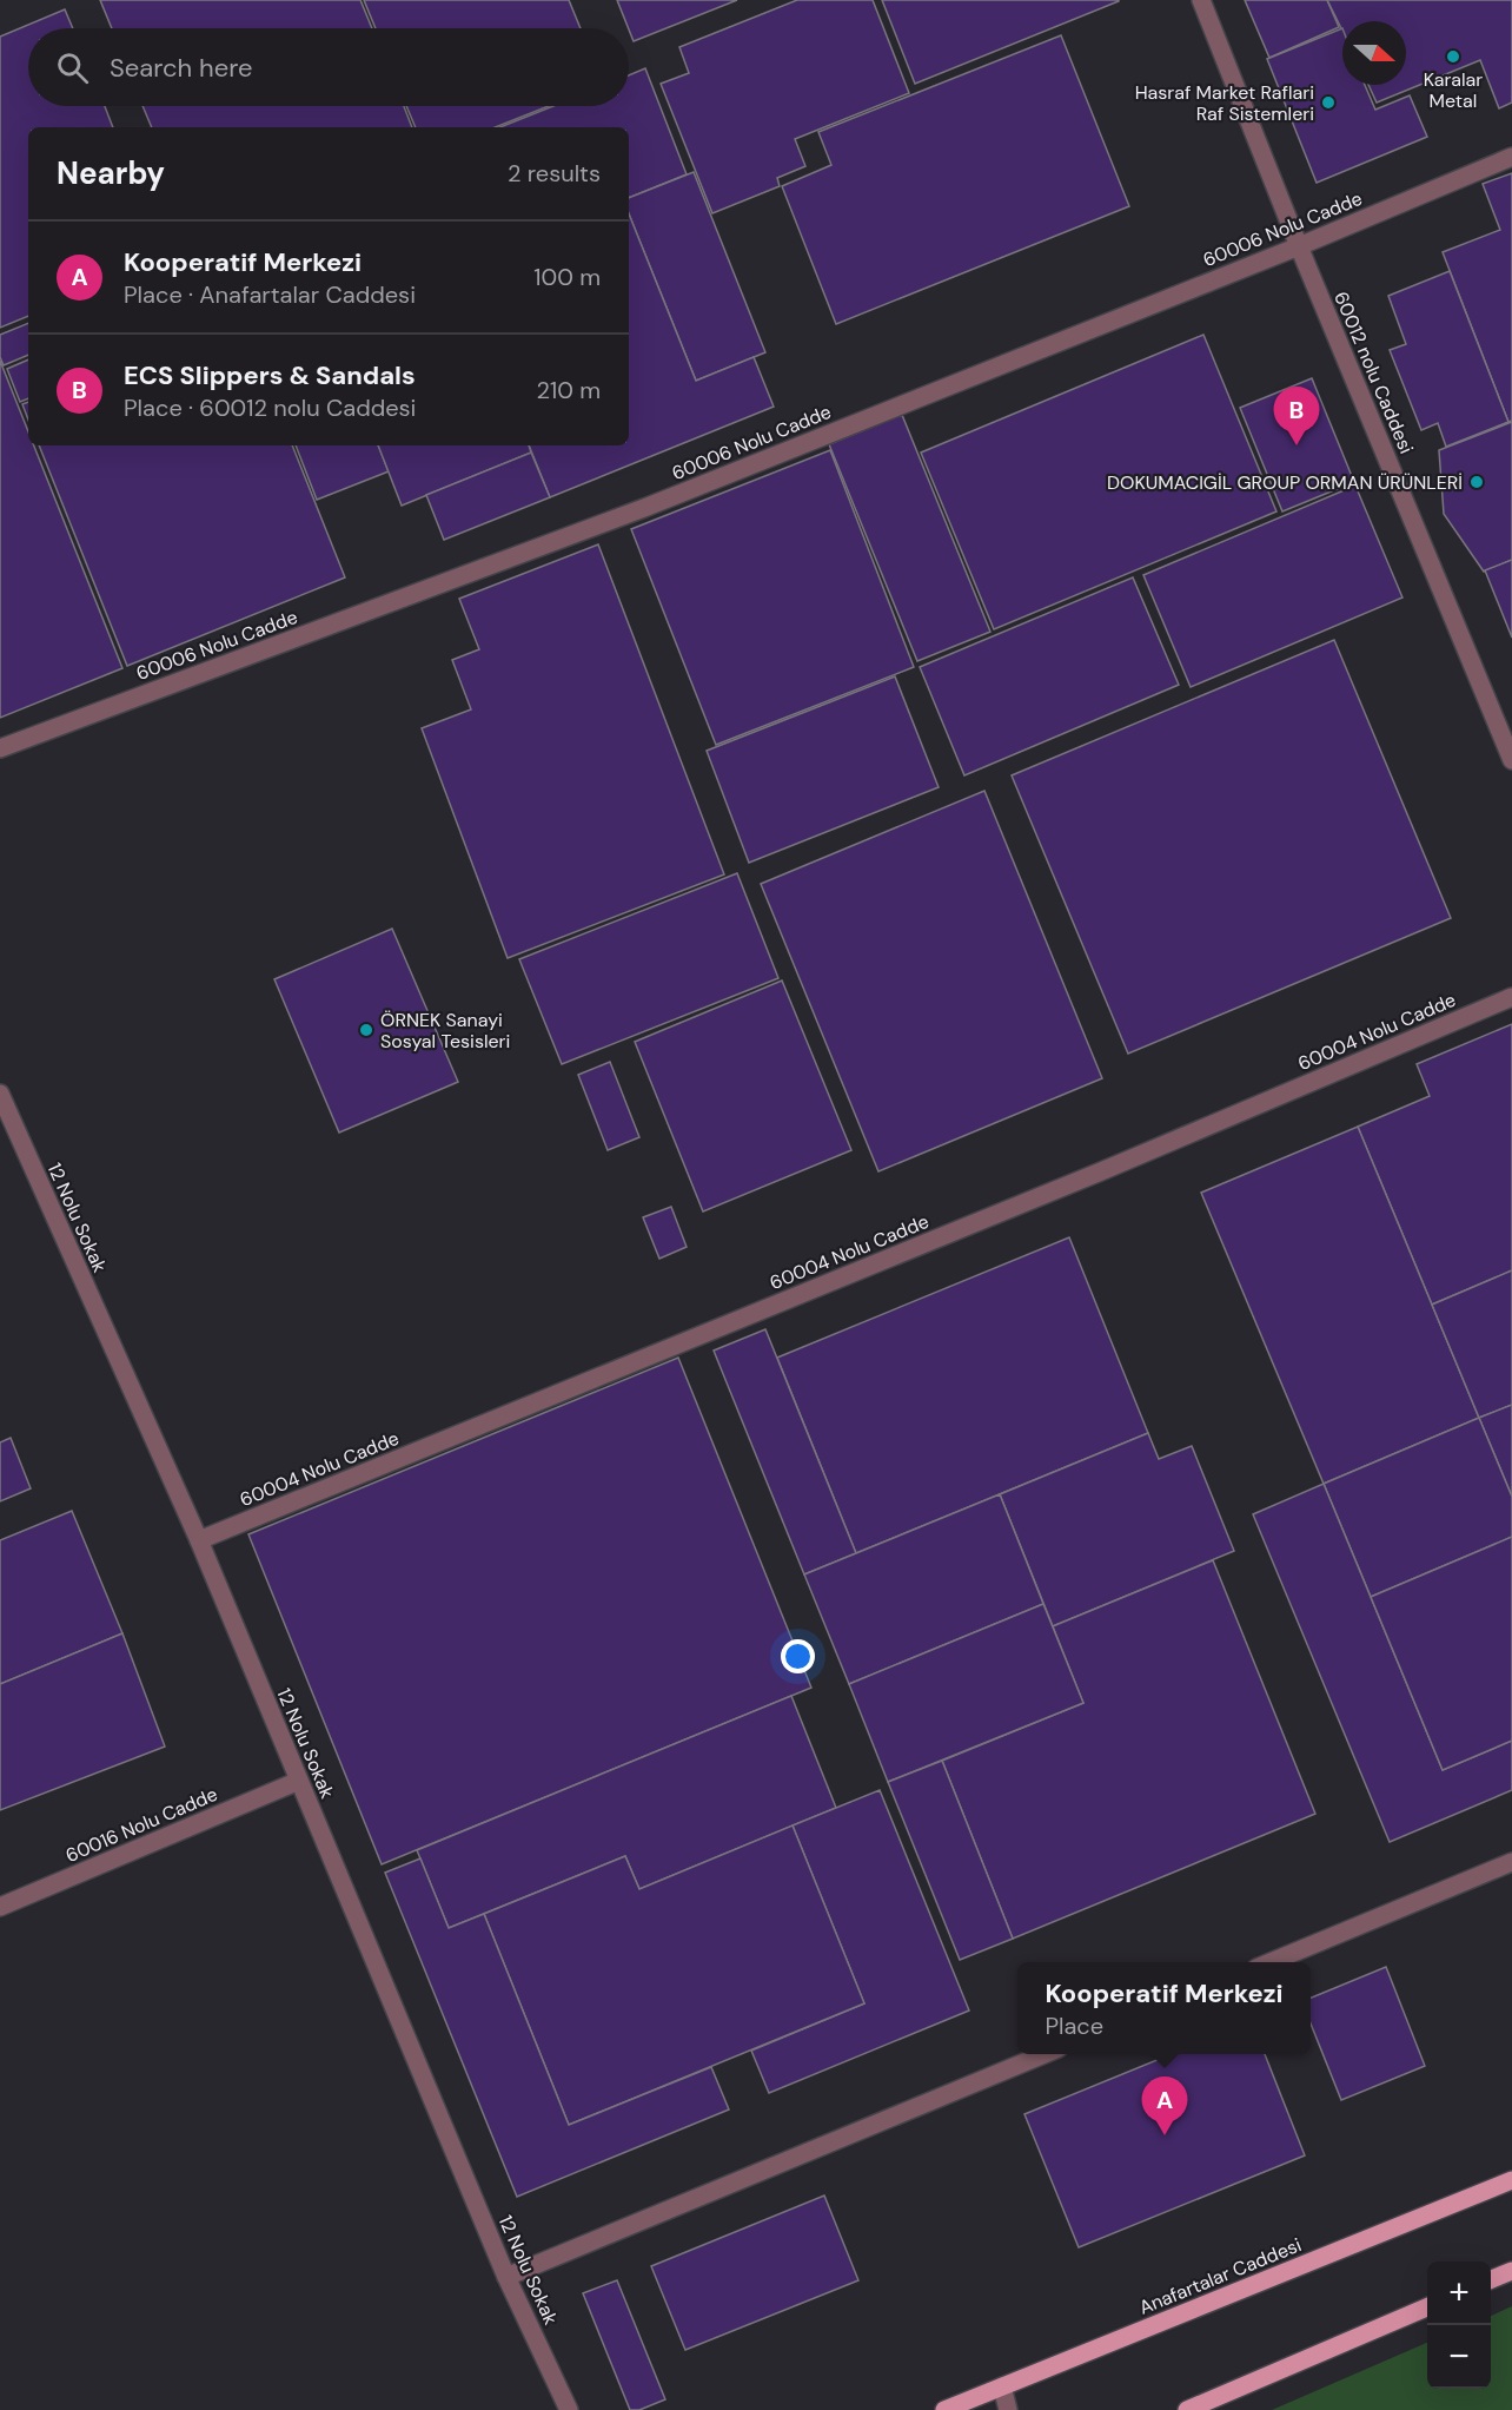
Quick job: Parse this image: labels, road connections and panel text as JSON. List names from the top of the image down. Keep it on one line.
{"streets":{"main road":["Anafartalar Caddesi"],"street":["60006 Nolu Cadde","60012 nolu Caddesi","60004 Nolu Cadde","12 Nolu Sokak","60016 Nolu Cadde"]},"crossings":[["60006 Nolu Cadde","60012 nolu Caddesi"],["60004 Nolu Cadde","12 Nolu Sokak"],["12 Nolu Sokak","60016 Nolu Cadde"]],"places":["Karalar Metal","Hasraf Market Raflari Raf Sistemleri","DOKUMACIGİL GROUP ORMAN ÜRÜNLERİ","ÖRNEK Sanayi Sosyal Tesisleri"],"north":"right","page":{"search":"Search here","heading":["Nearby","2 results"],"list":[{"mark":"A","name":"Kooperatif Merkezi","note":"Place · Anafartalar Caddesi","value":"100 m"},{"mark":"B","name":"ECS Slippers & Sandals","note":"Place · 60012 nolu Caddesi","value":"210 m"}],"pins":["B","A"],"popup":["Kooperatif Merkezi","Place"],"map_buttons":["+","−"]}}
